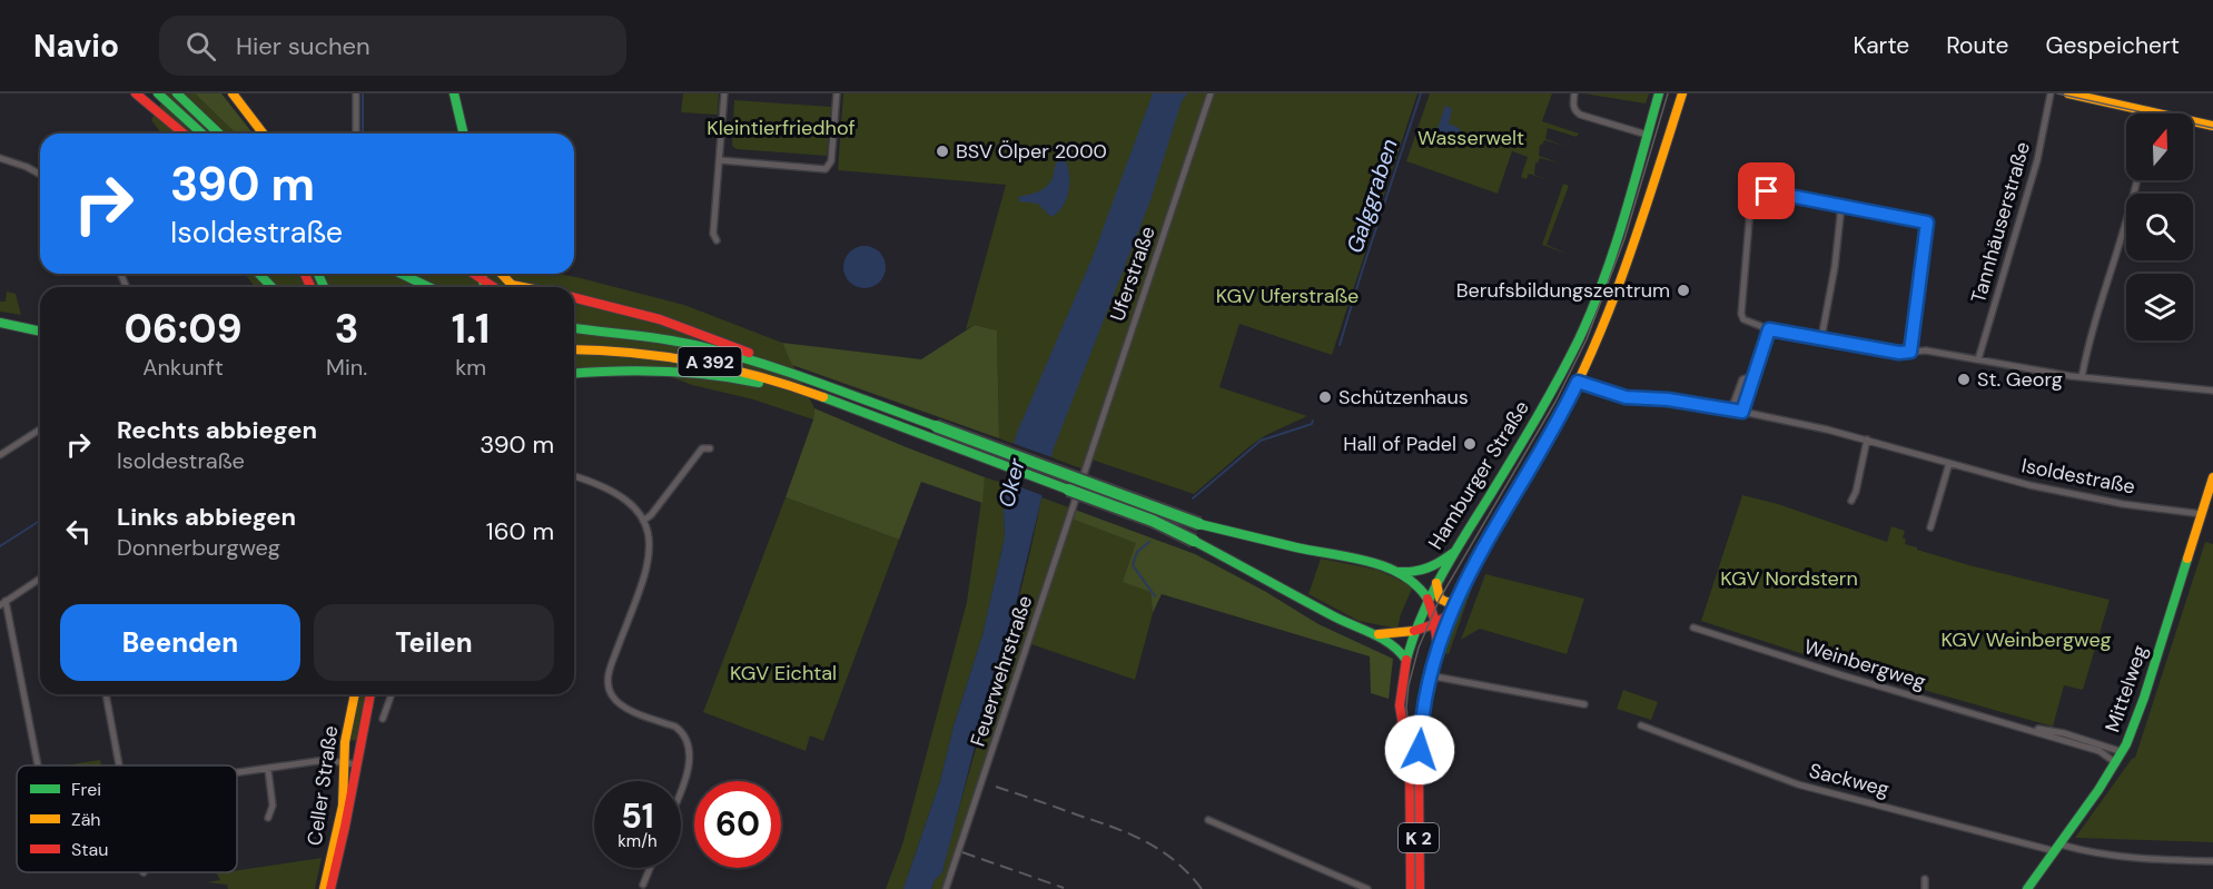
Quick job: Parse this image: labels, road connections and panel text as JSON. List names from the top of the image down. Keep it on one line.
{"streets":{"main road":["A 392","Hamburger Straße","Mittelweg","Celler Straße","K 2"],"street":["Tannhäuserstraße","Uferstraße","Isoldestraße","Weinbergweg","Feuerwehrstraße","Sackweg"]},"crossings":[["Uferstraße","Feuerwehrstraße"],["Hamburger Straße","Isoldestraße"],["Isoldestraße","Mittelweg"],["Weinbergweg","Mittelweg"],["Mittelweg","Sackweg"]],"water":["Galggraben","Oker"],"parks":["Kleintierfriedhof","Wasserwelt","KGV Uferstraße","KGV Nordstern","KGV Weinbergweg","KGV Eichtal"],"places":["BSV Ölper 2000","Berufsbildungszentrum","St. Georg","Schützenhaus","Hall of Padel"],"legend":["Frei","Zäh","Stau"],"north":"top","page":{"header":"Navio","search":"Hier suchen","nav":["Karte","Route","Gespeichert"],"turn":["390 m","Isoldestraße"],"eta":["06:09","Ankunft","3","Min.","1.1","km"],"list":[{"name":"Rechts abbiegen","note":"Isoldestraße","value":"390 m"},{"name":"Links abbiegen","note":"Donnerburgweg","value":"160 m"}],"buttons":["Beenden","Teilen"],"speed":"51 km/h","limit":"60"}}
